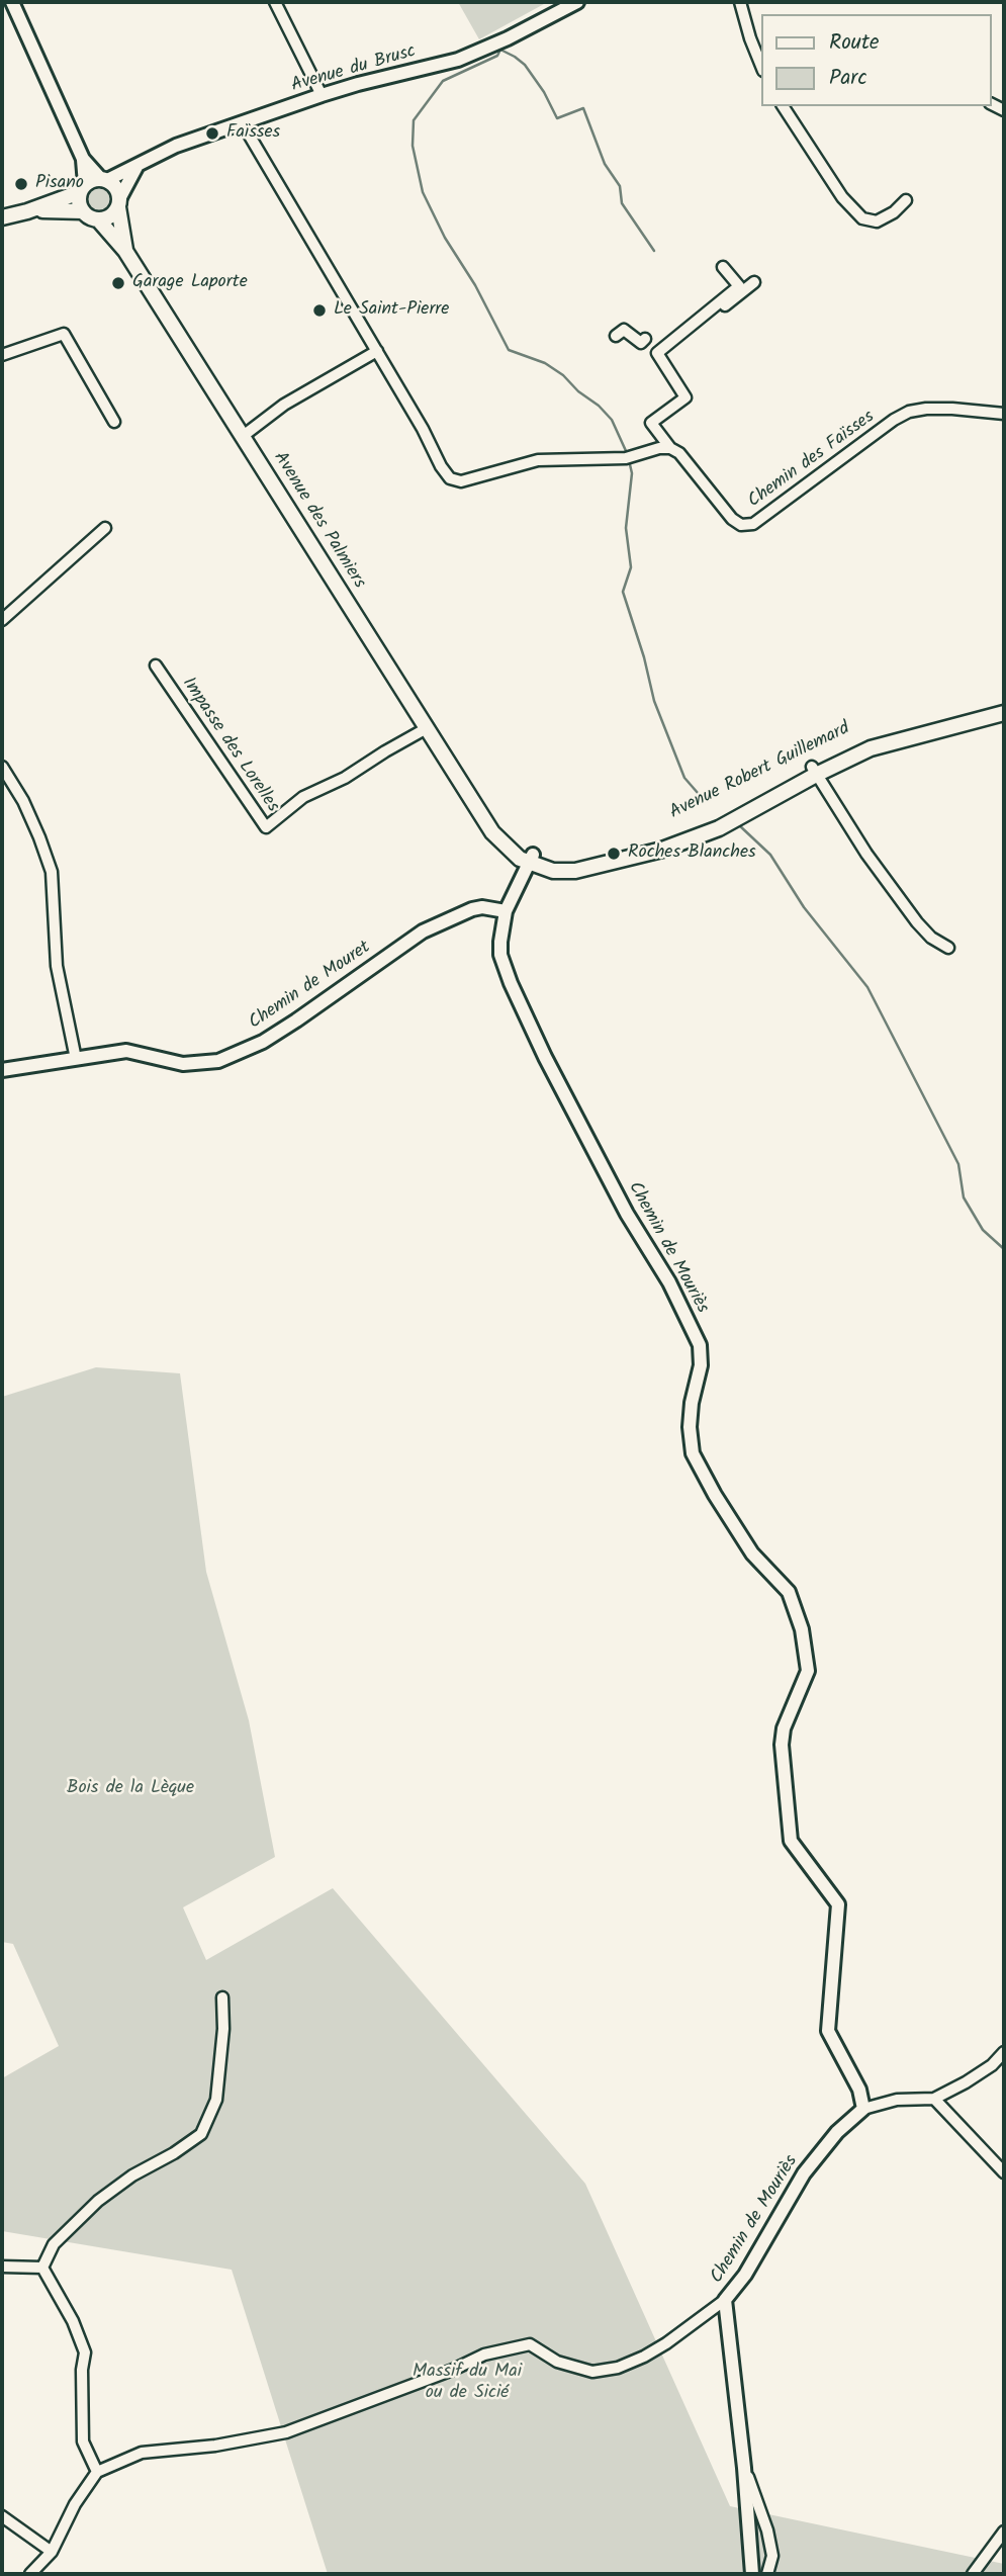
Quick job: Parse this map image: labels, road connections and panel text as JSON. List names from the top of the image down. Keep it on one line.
{"streets":{"main road":["Avenue des Palmiers","Avenue Robert Guillemard"],"street":["Avenue du Brusc","Chemin des Faïsses","Impasse des Lorelles","Chemin de Mouret","Chemin de Mouriès"]},"crossings":[["Avenue du Brusc","Avenue des Palmiers"],["Avenue des Palmiers","Impasse des Lorelles"],["Avenue des Palmiers","Avenue Robert Guillemard"],["Avenue des Palmiers","Chemin de Mouriès"],["Avenue Robert Guillemard","Chemin de Mouriès"],["Chemin de Mouret","Chemin de Mouriès"]],"parks":["Bois de la Lèque","Massif du Mai ou de Sicié"],"places":["Faïsses","Pisano","Garage Laporte","Le Saint-Pierre","Roches Blanches"],"legend":["Route","Parc"]}
